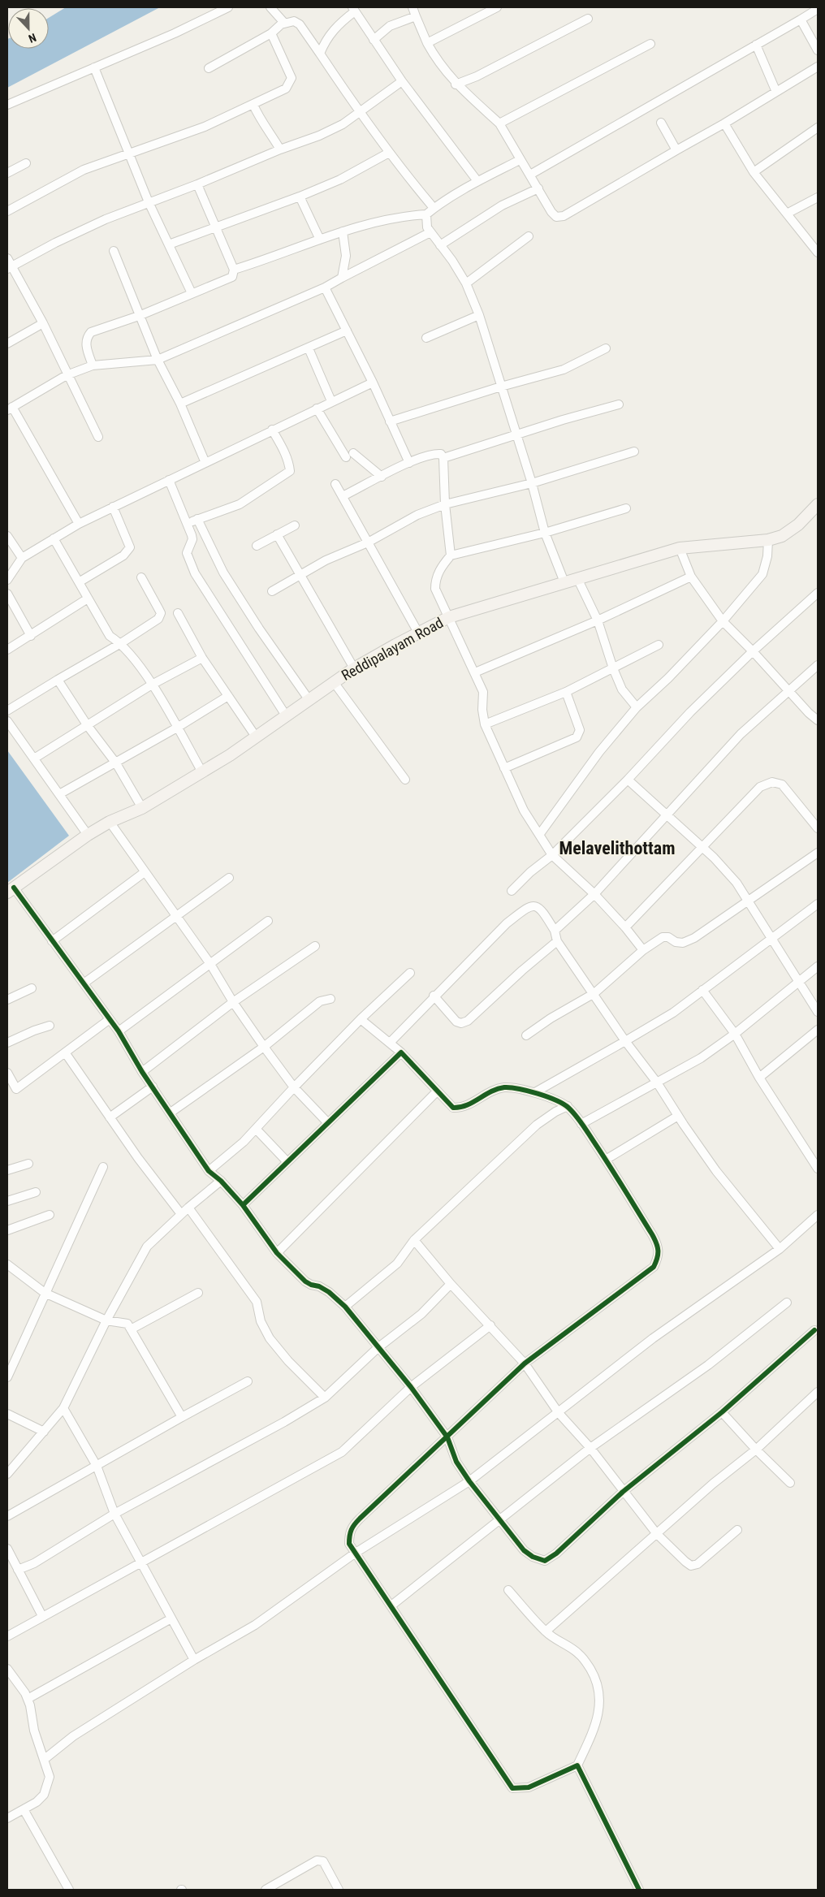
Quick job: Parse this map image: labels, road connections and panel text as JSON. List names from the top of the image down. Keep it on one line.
{"streets":{"main road":["Reddipalayam Road"]},"districts":["Melavelithottam"],"north":"bottom"}
